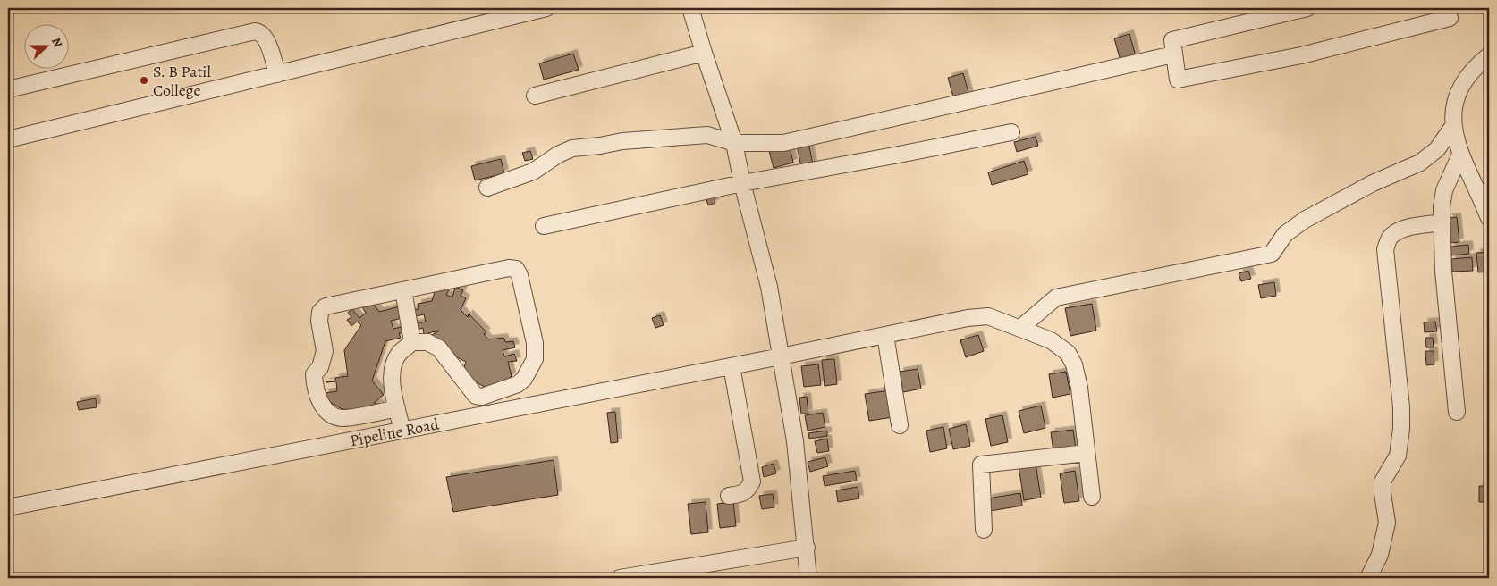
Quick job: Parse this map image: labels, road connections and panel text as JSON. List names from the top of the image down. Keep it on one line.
{"streets":{"street":["Pipeline Road"]},"places":["S. B Patil College"],"north":"right"}
